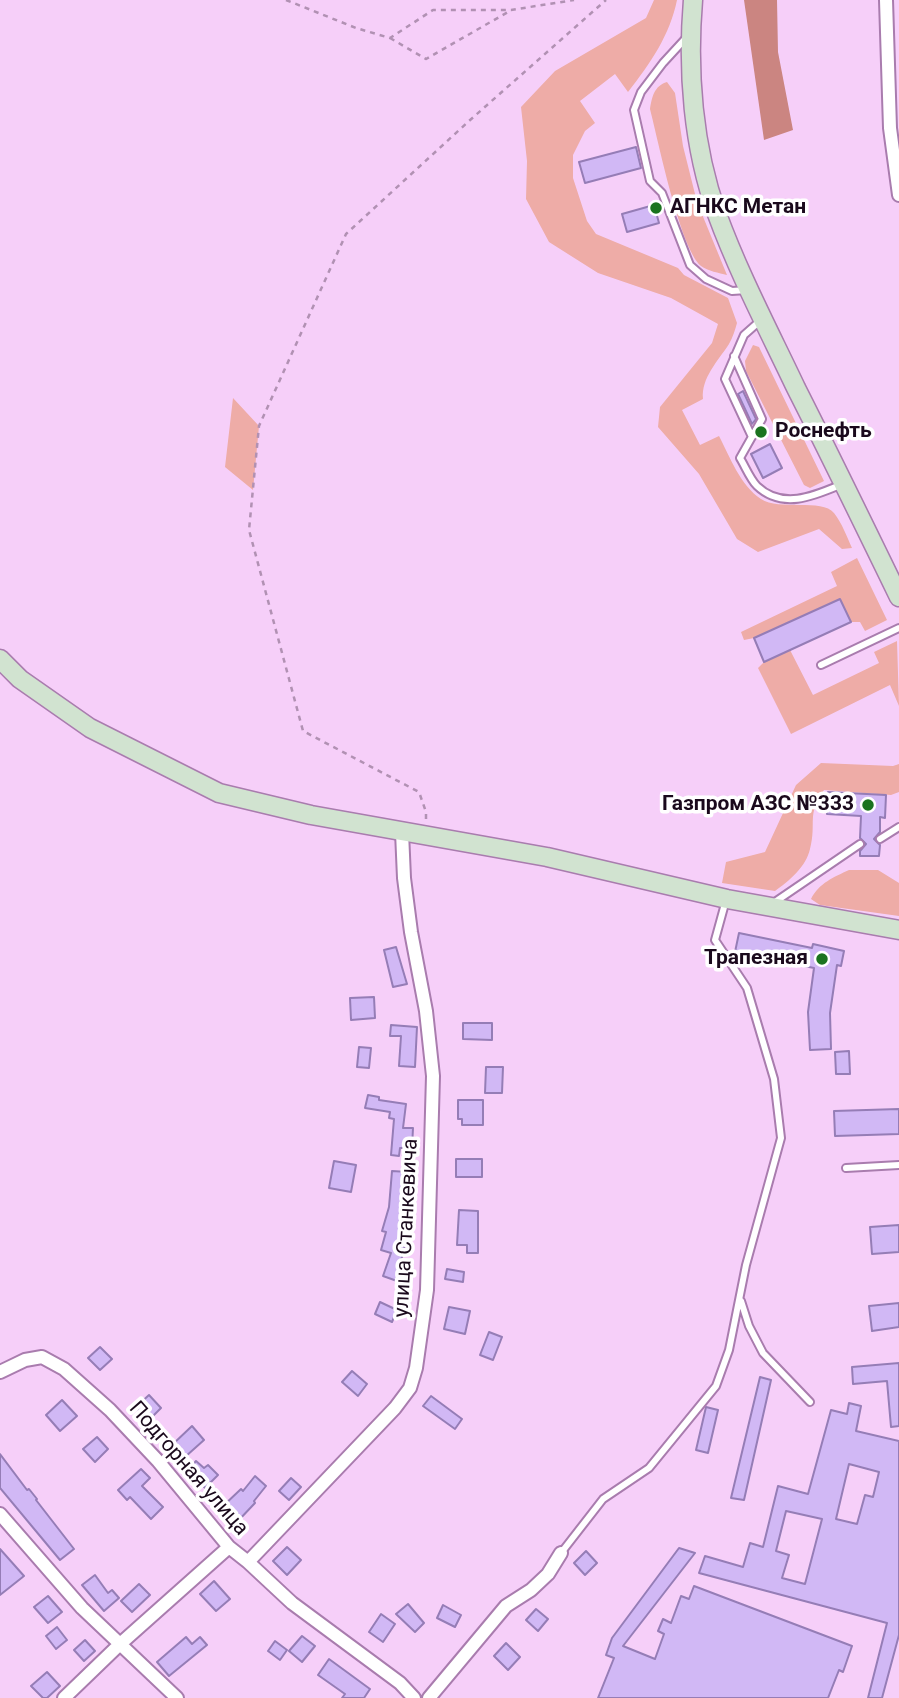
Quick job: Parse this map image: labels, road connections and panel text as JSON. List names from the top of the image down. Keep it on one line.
{"streets":{"street":["улица Станкевича","Подгорная улица"]},"crossings":[["улица Станкевича","Подгорная улица"]],"places":["АГНКС Метан","Роснефть","Газпром АЗС №333","Трапезная"]}
